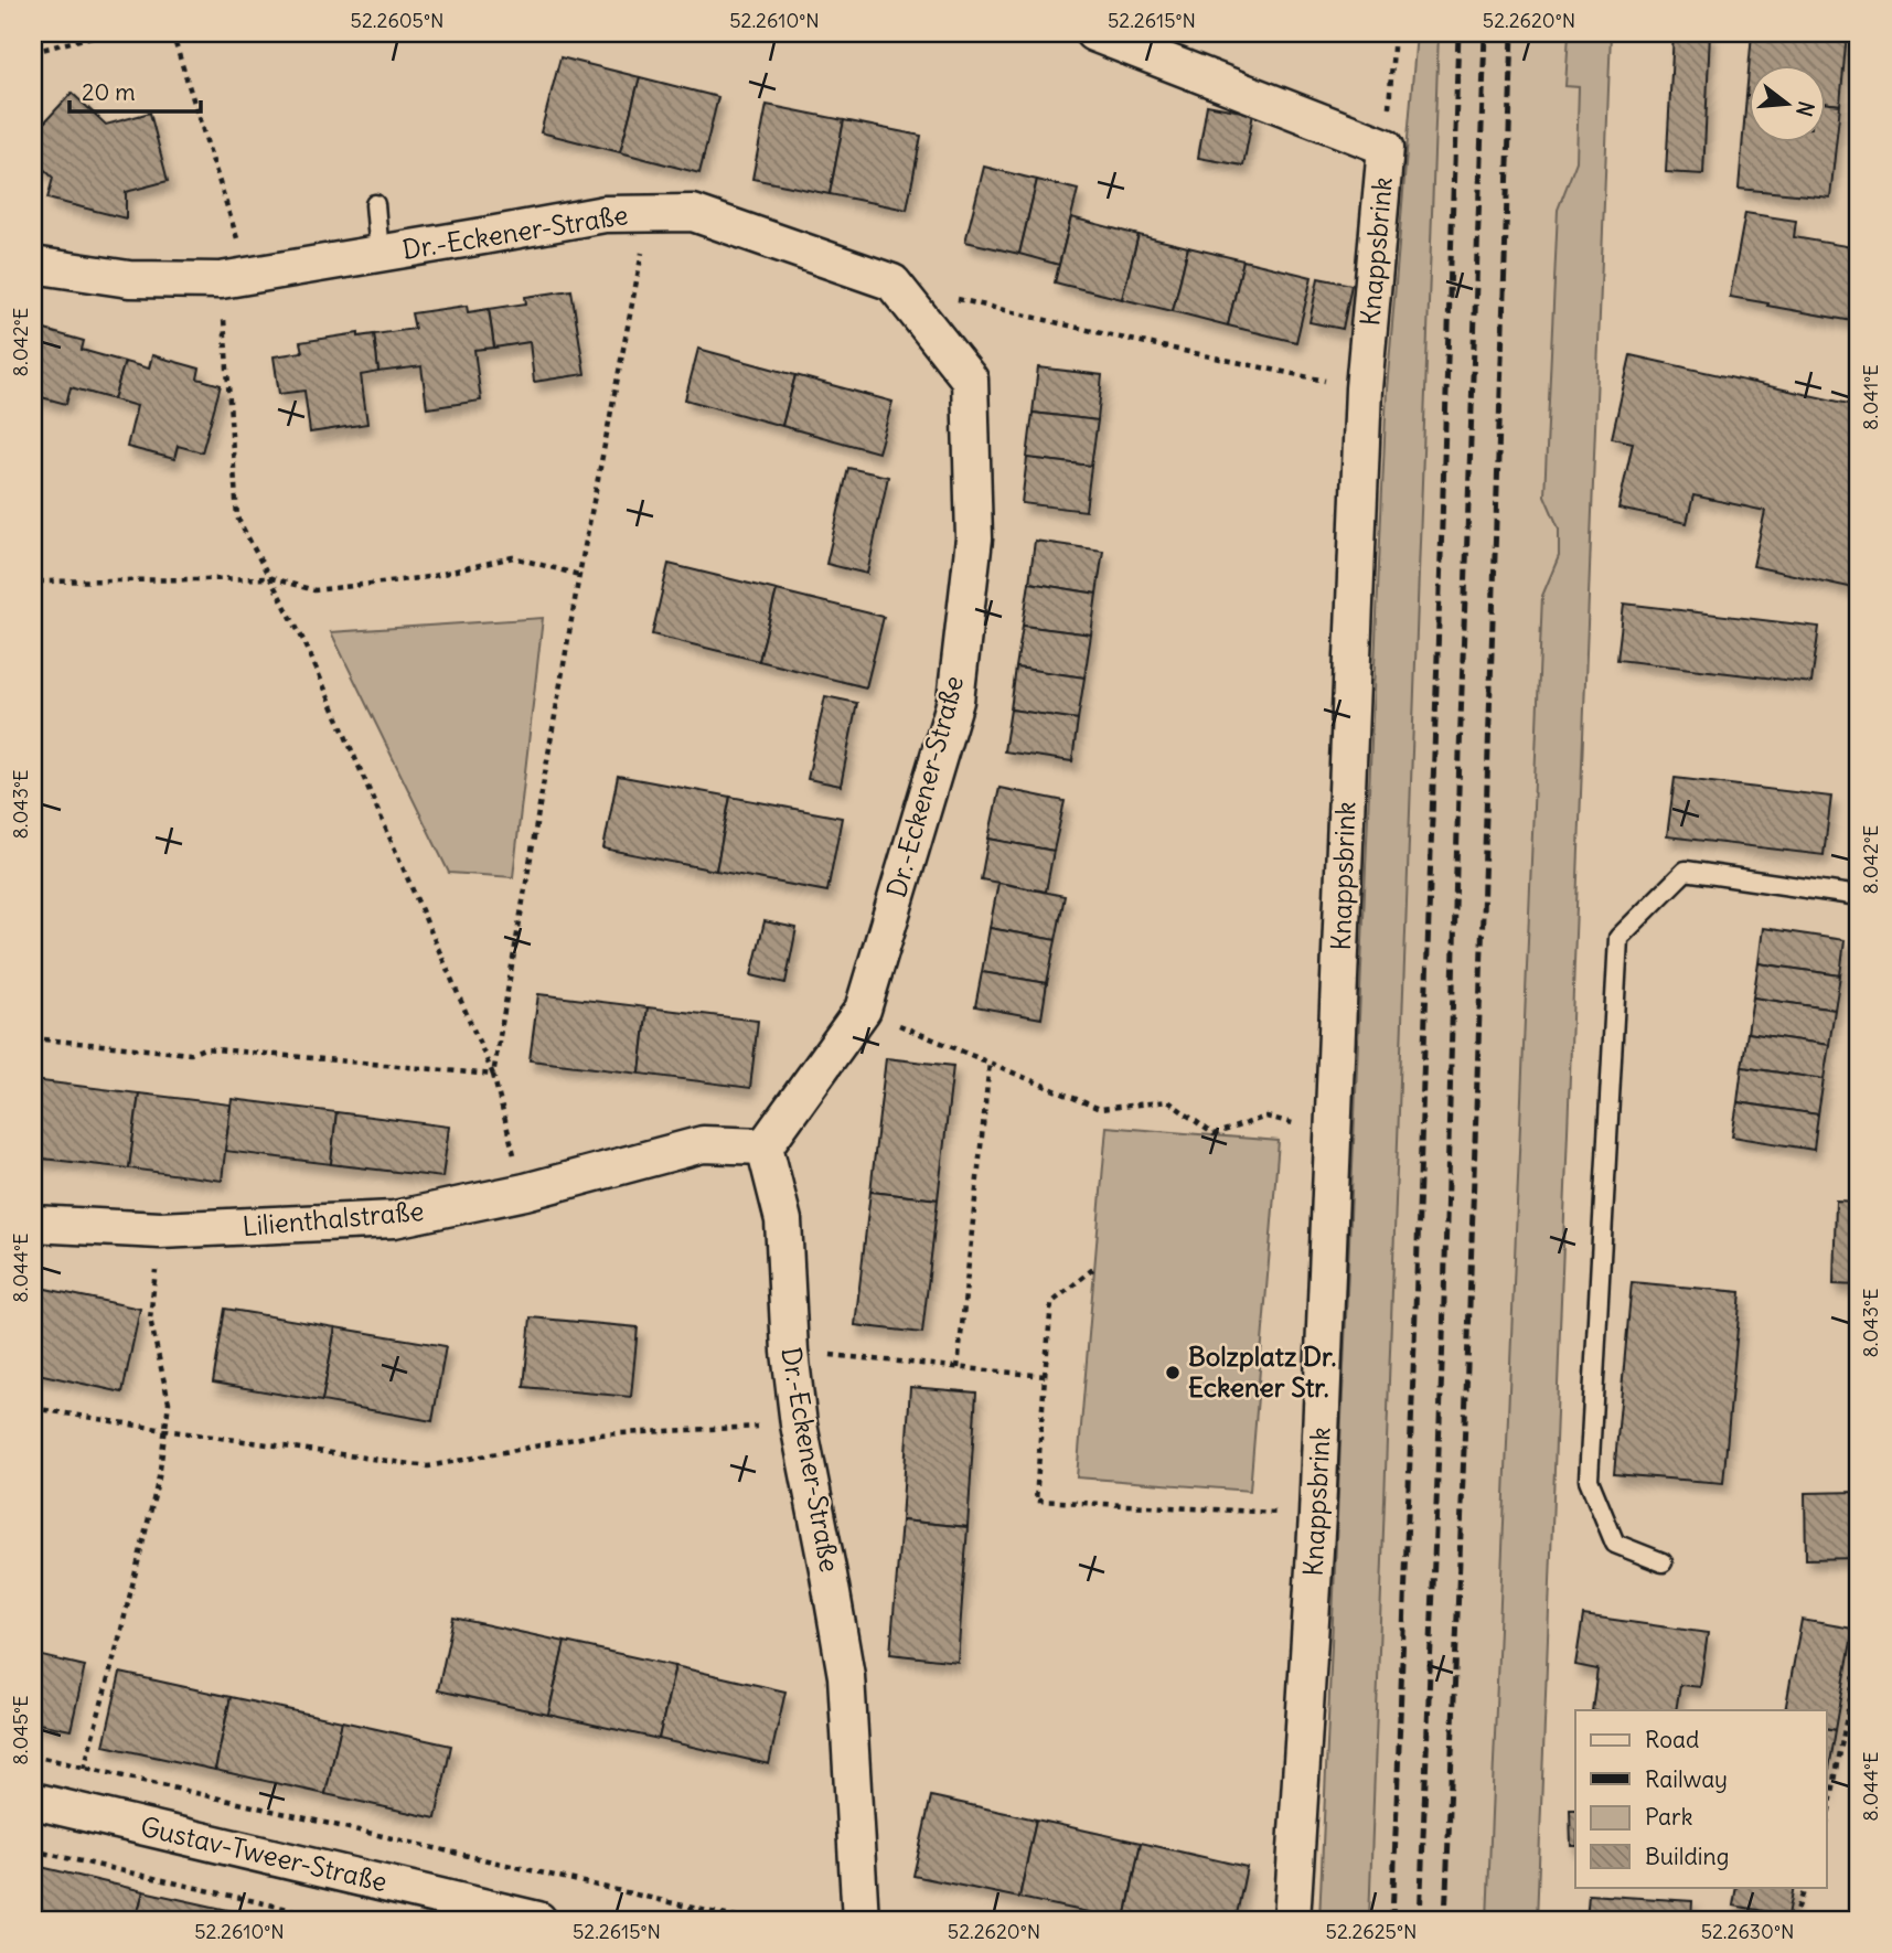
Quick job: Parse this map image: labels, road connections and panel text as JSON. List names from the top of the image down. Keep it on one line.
{"streets":{"street":["Dr.-Eckener-Straße","Knappsbrink","Lilienthalstraße","Gustav-Tweer-Straße"]},"crossings":[["Dr.-Eckener-Straße","Lilienthalstraße"]],"places":["Bolzplatz Dr. Eckener Str."],"legend":["Road","Railway","Park","Building"],"scale_bar":"20 m","north":"right","coordinates":["52.2605°N","52.2610°N","52.2615°N","52.2620°N","8.042°E","8.041°E","8.043°E","8.044°E","8.045°E","52.2625°N","52.2630°N"]}
